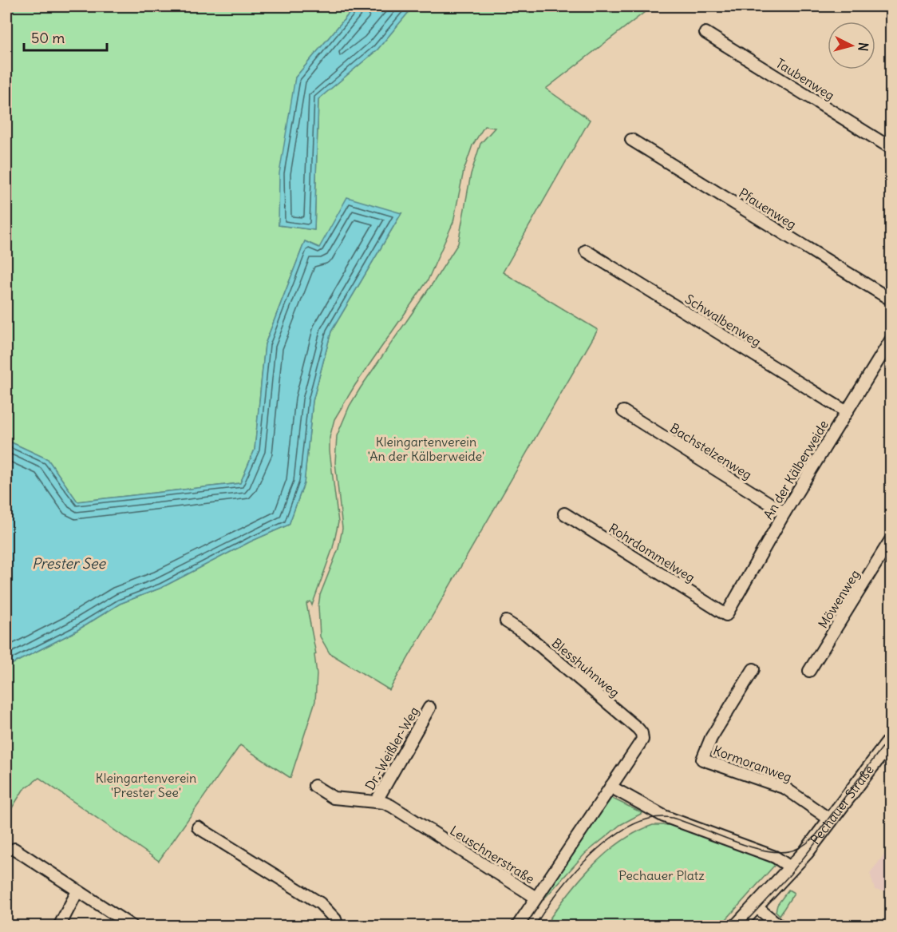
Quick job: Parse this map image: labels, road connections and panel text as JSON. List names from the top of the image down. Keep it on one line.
{"streets":{"main road":["Pechauer Straße"],"street":["Taubenweg","Pfauenweg","Schwalbenweg","Bachstelzenweg","An der Kälberweide","Rohrdommelweg","Möwenweg","Blesshuhnweg","Dr.-Weißler-Weg","Kormoranweg","Leuschnerstraße"]},"crossings":[["Schwalbenweg","An der Kälberweide"],["Bachstelzenweg","An der Kälberweide"],["An der Kälberweide","Rohrdommelweg"],["Blesshuhnweg","Leuschnerstraße"],["Dr.-Weißler-Weg","Leuschnerstraße"],["Kormoranweg","Pechauer Straße"]],"water":["Prester See"],"parks":["Kleingartenverein 'An der Kälberweide'","Kleingartenverein 'Prester See'","Pechauer Platz"],"scale_bar":"50 m","north":"right"}
